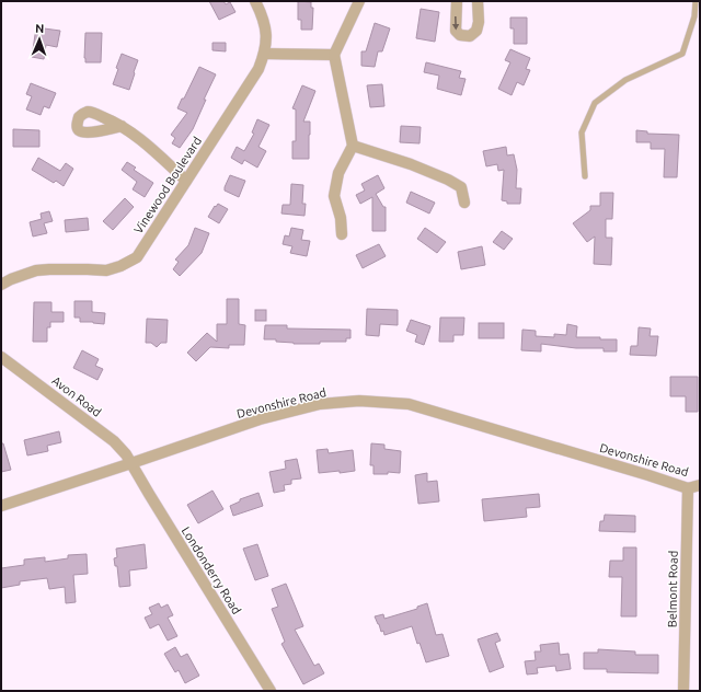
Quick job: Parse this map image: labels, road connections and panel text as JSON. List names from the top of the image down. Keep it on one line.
{"streets":{"street":["Vinewood Boulevard","Avon Road","Devonshire Road","Londonderry Road","Belmont Road"]},"crossings":[["Avon Road","Devonshire Road"],["Avon Road","Londonderry Road"],["Devonshire Road","Londonderry Road"],["Devonshire Road","Belmont Road"]],"north":"top"}
